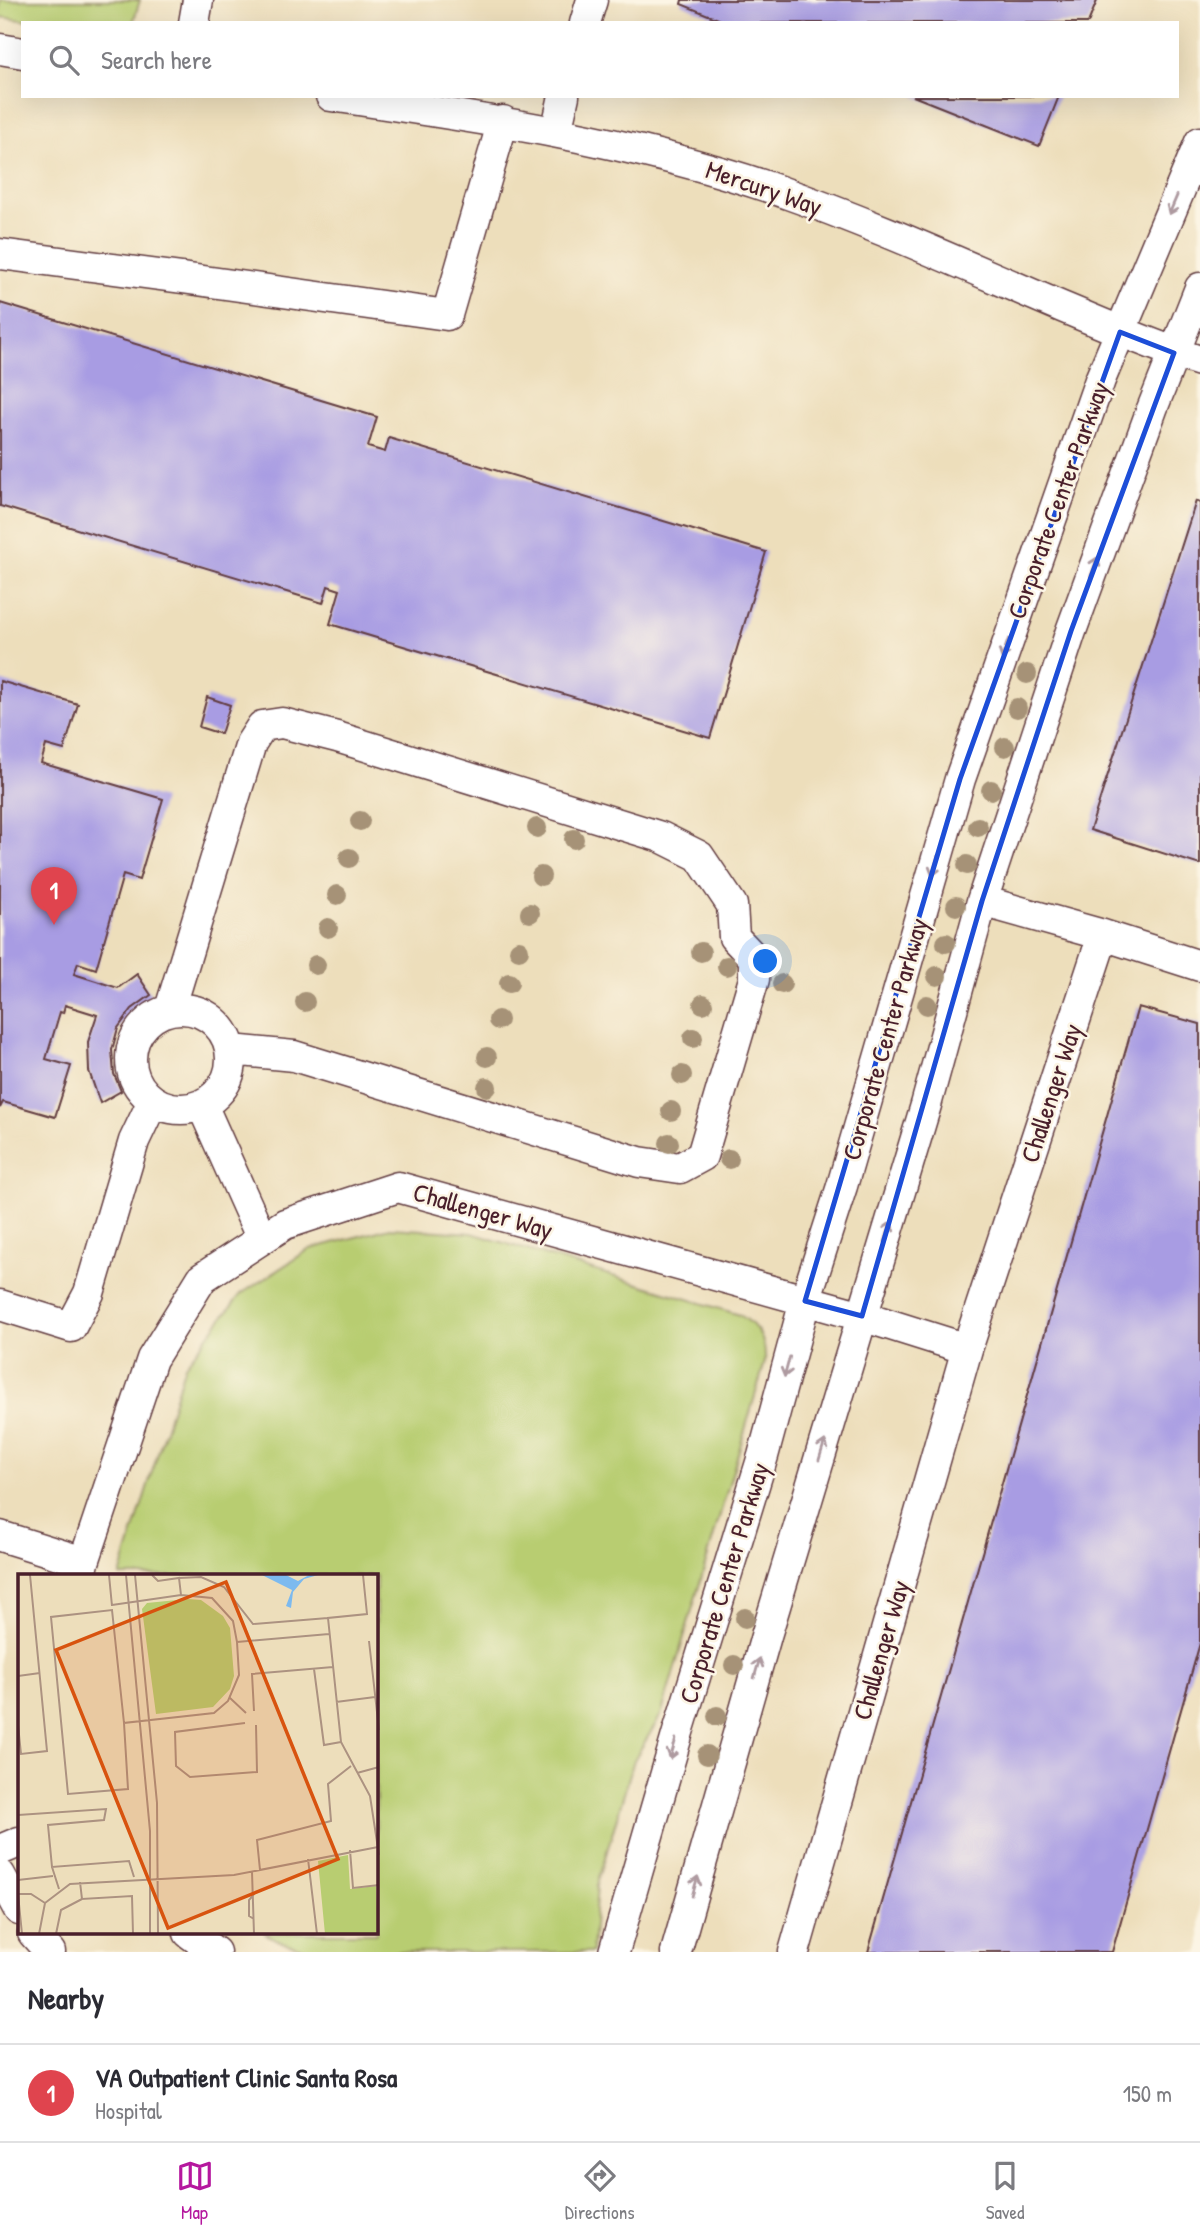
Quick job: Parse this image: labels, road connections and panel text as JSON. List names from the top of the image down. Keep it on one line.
{"streets":{"street":["Mercury Way","Corporate Center Parkway","Challenger Way"]},"crossings":[["Mercury Way","Corporate Center Parkway"],["Corporate Center Parkway","Challenger Way"]],"page":{"search":"Search here","pins":"1","heading":"Nearby","list":[{"mark":"1","name":"VA Outpatient Clinic Santa Rosa","note":"Hospital","value":"150 m"}],"nav":["Map","Directions","Saved"]}}
